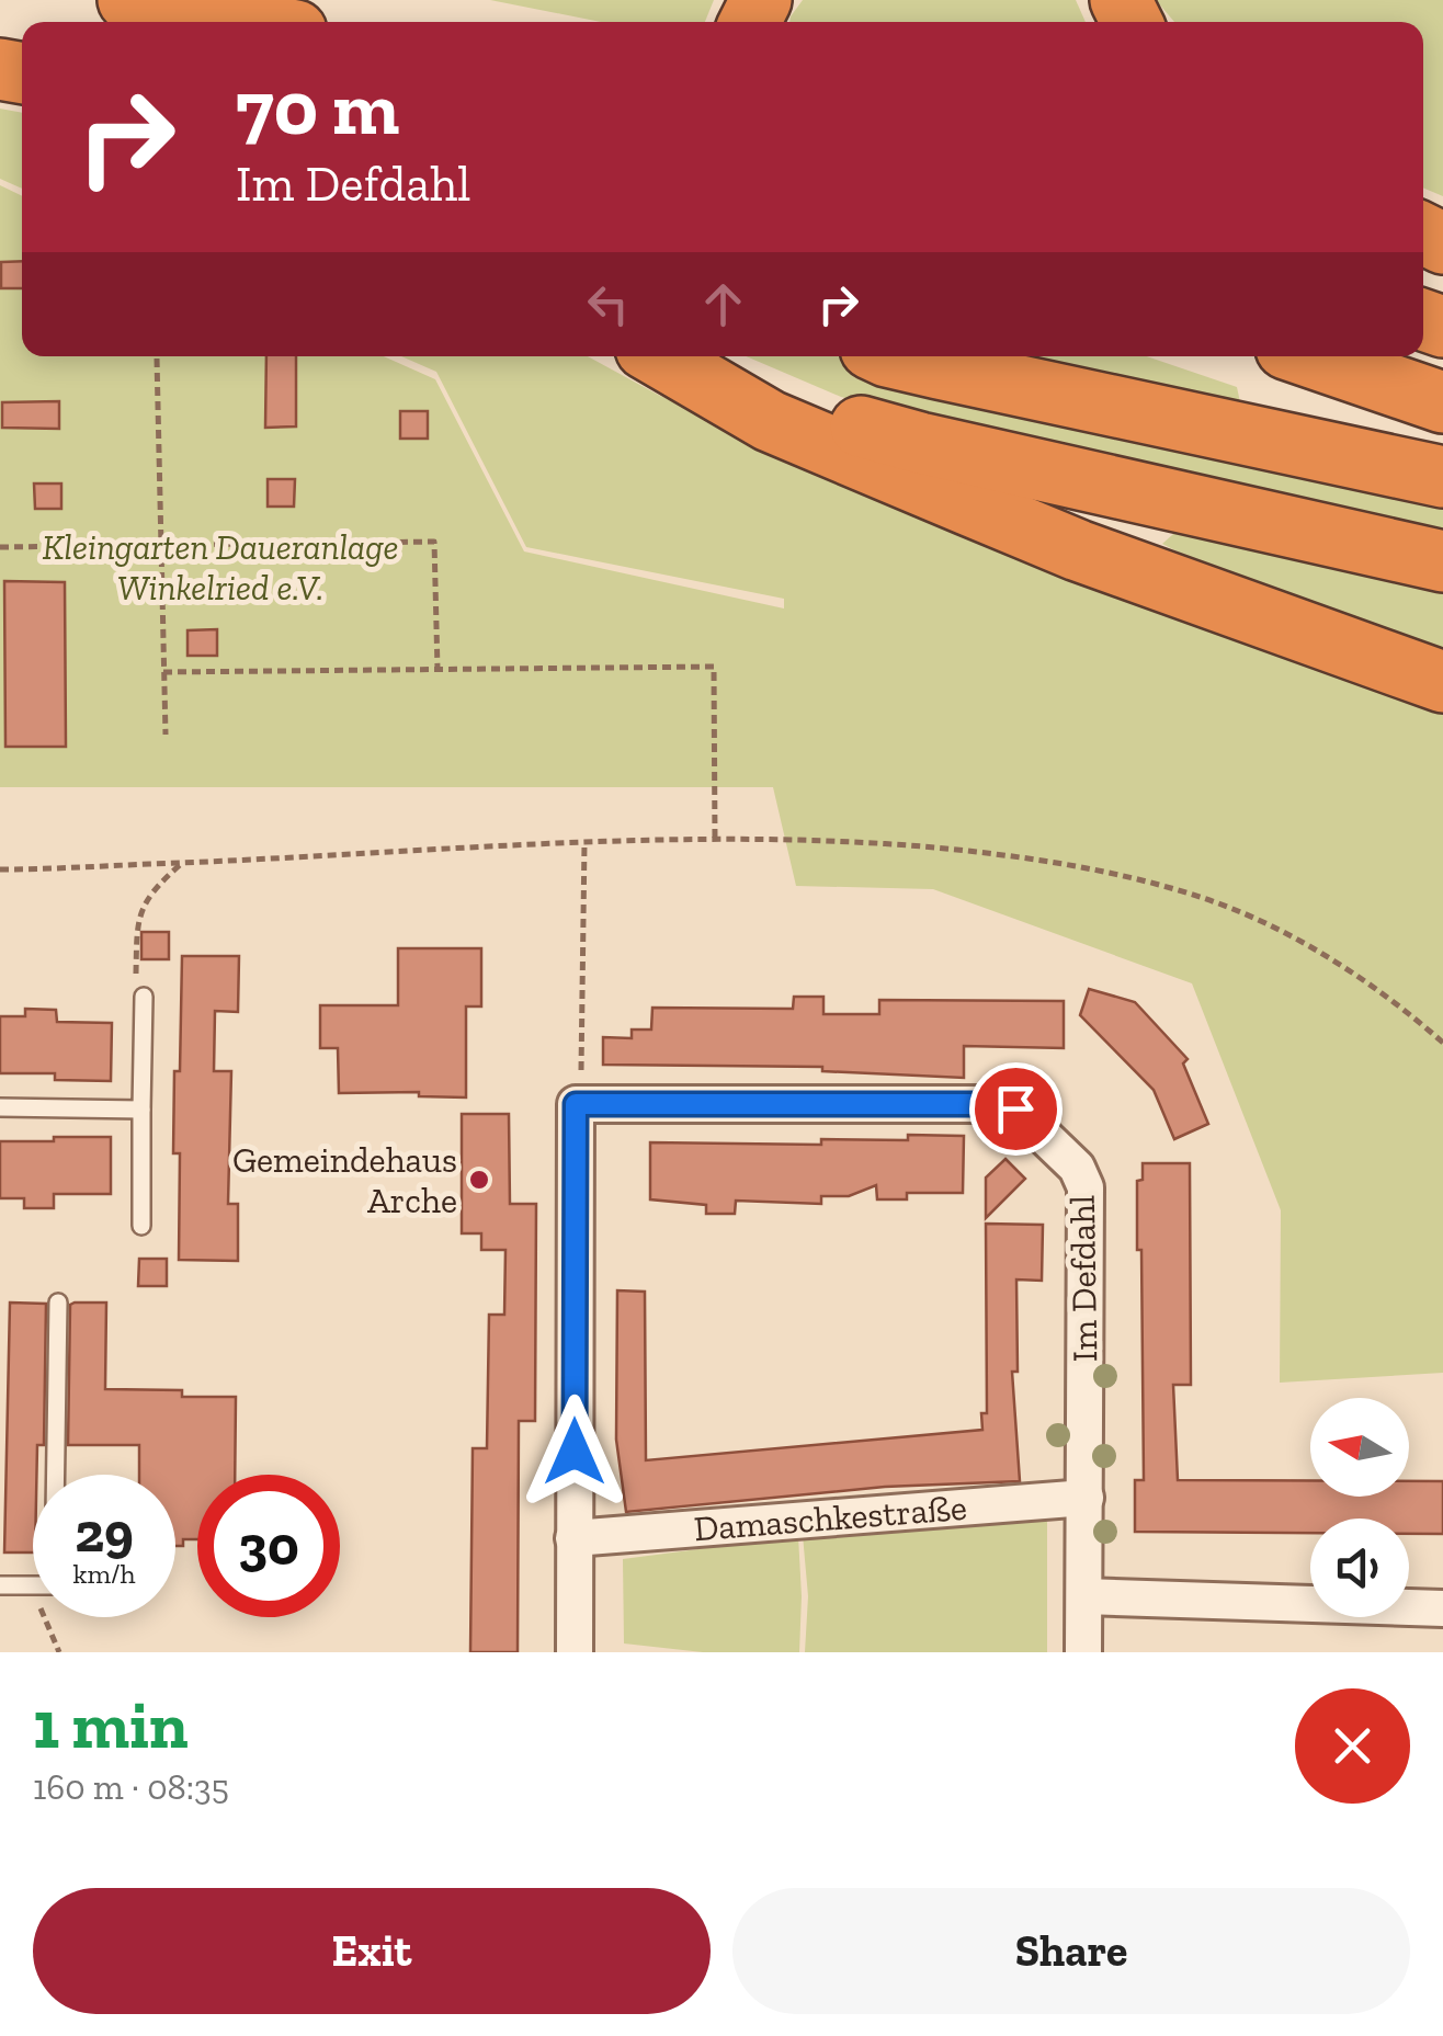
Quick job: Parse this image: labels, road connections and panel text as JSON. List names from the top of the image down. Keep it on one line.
{"streets":{"street":["Im Defdahl","Damaschkestraße"]},"crossings":[["Im Defdahl","Damaschkestraße"]],"parks":["Kleingarten Daueranlage Winkelried e.V."],"places":["Gemeindehaus Arche"],"north":"left","page":{"turn":["70 m","Im Defdahl"],"speed":"29 km/h","limit":"30","heading":["1 min","160 m · 08:35"],"buttons":["Exit","Share"]}}
